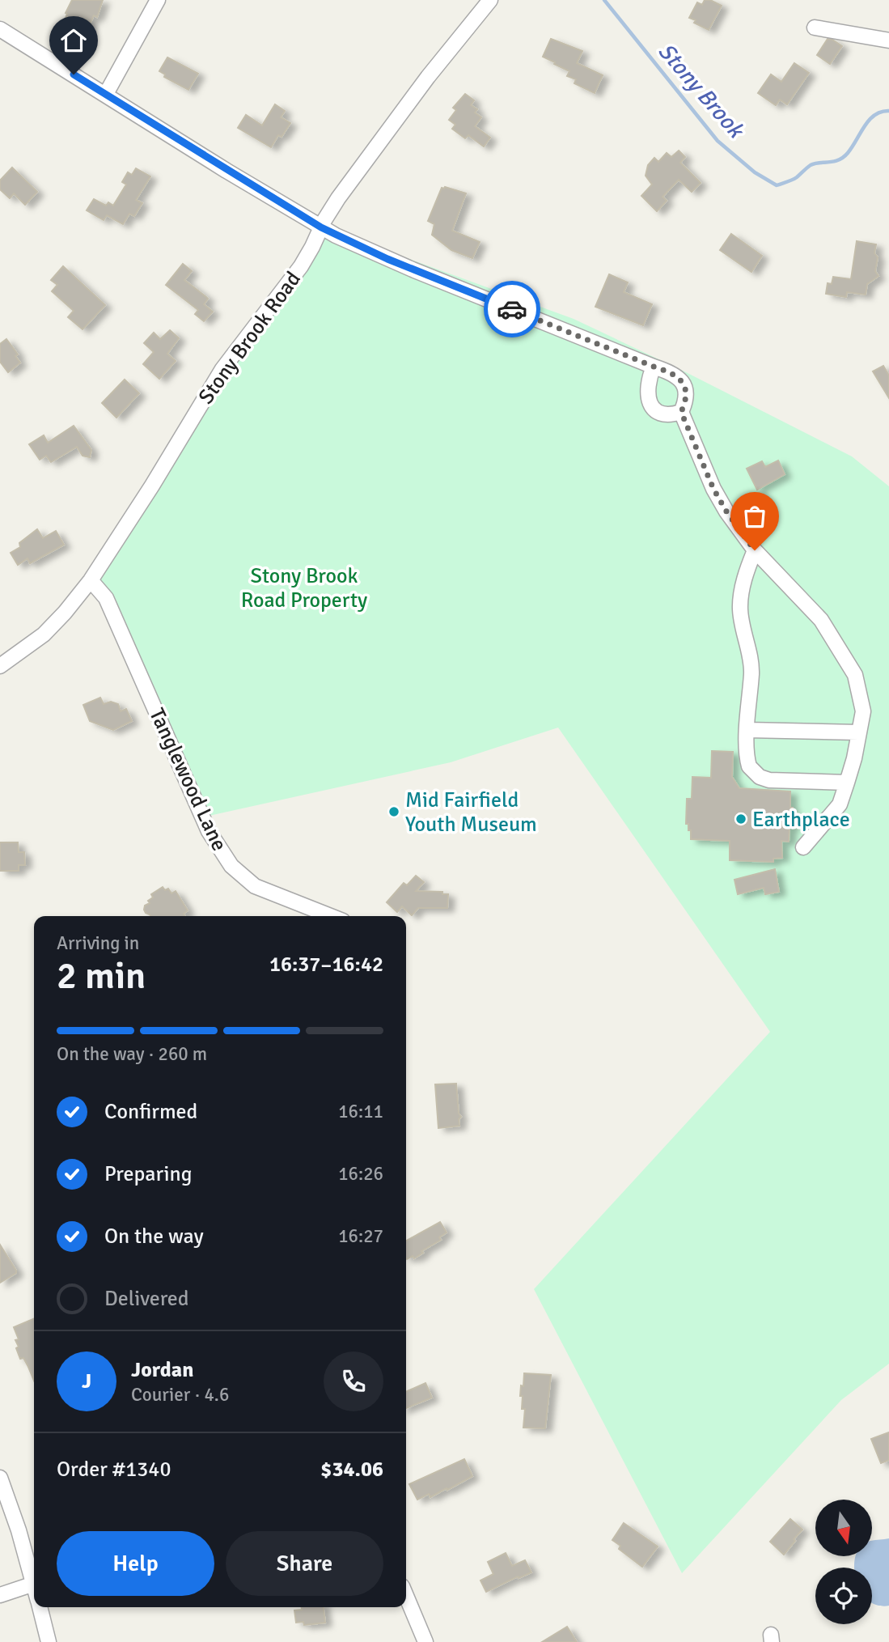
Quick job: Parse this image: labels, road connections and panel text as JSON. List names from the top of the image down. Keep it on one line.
{"streets":{"street":["Stony Brook Road","Tanglewood Lane"]},"crossings":[["Stony Brook Road","Tanglewood Lane"]],"water":["Stony Brook"],"parks":["Stony Brook Road Property"],"places":["Mid Fairfield Youth Museum","Earthplace"],"north":"bottom","page":{"heading":["2 min","Arriving in","16:37–16:42"],"panel":["Jordan","Courier · 4.6","Order #1340","$34.06"],"bar":"On the way · 260 m","list":[["Confirmed","16:11"],["Preparing","16:26"],["On the way","16:27"],"Delivered"],"round":"J","buttons":["Help","Share"]}}
